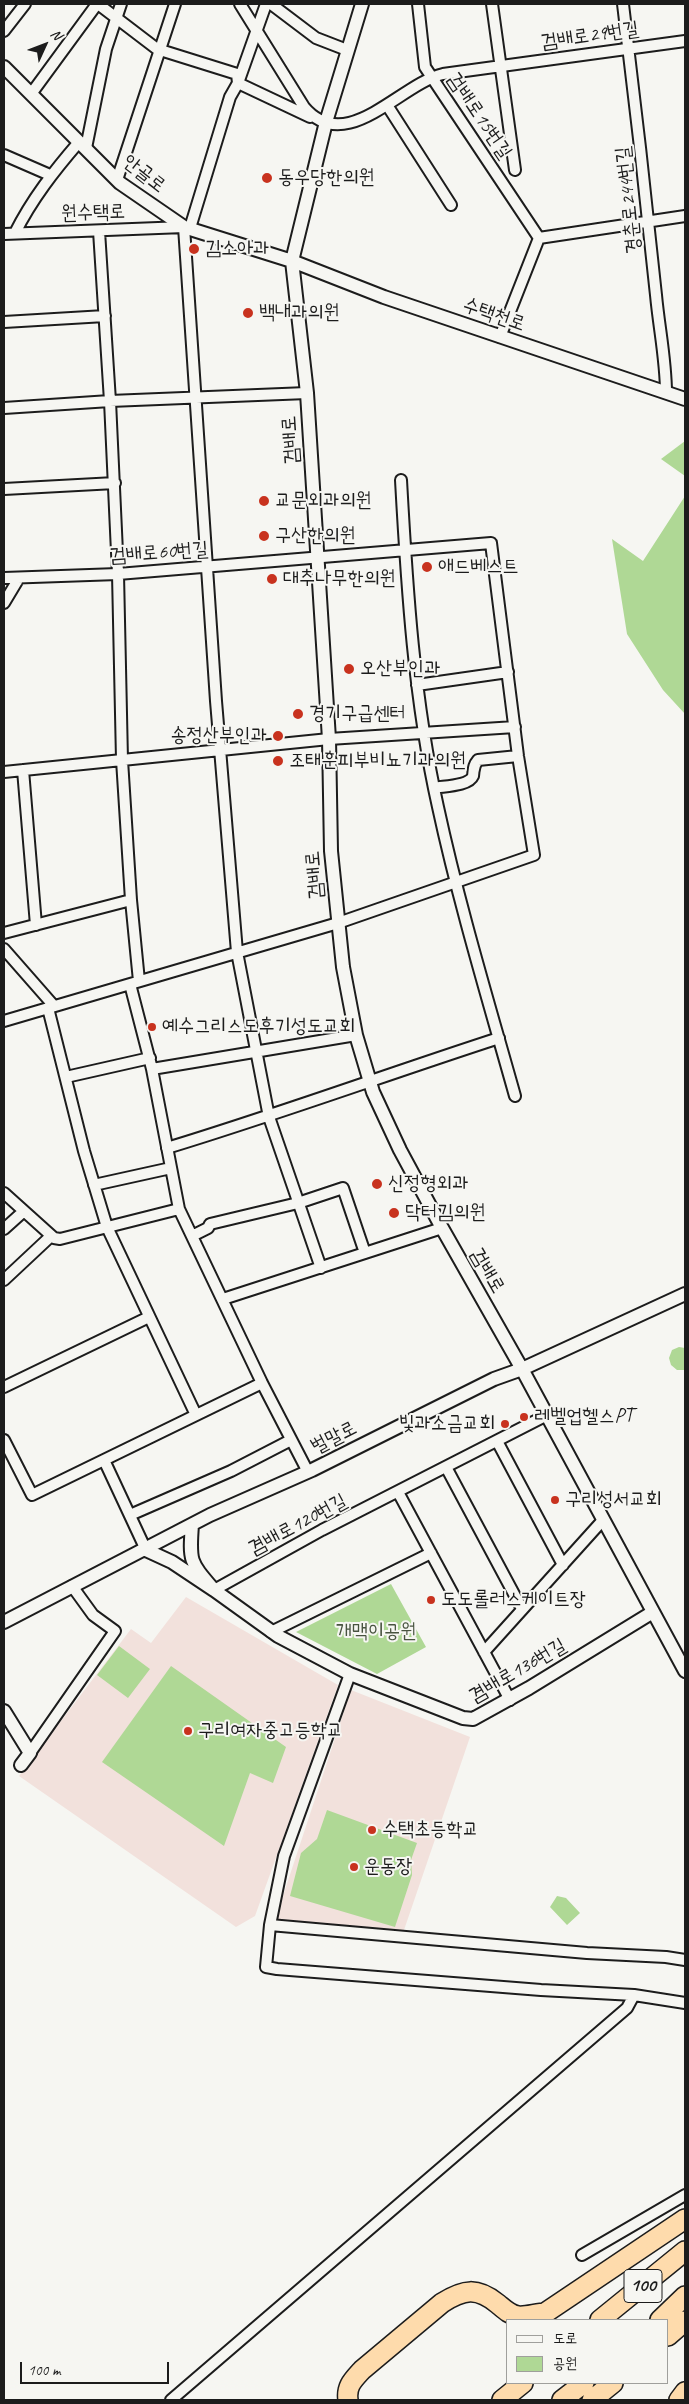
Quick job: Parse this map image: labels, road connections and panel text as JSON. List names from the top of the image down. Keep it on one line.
{"streets":{"highway":["100"],"street":["검배로29번길","검배로15번길","안골로","경춘로244번길","원수택로","수택천로","검배로","검배로60번길","벌말로","겸배로120번길","겸배로136번길"]},"crossings":[["검배로29번길","검배로15번길"],["검배로29번길","경춘로244번길"],["검배로29번길","검배로"],["안골로","원수택로"],["안골로","수택천로"],["안골로","검배로"],["경춘로244번길","수택천로"],["수택천로","검배로"],["검배로","검배로60번길"],["검배로","벌말로"],["검배로","겸배로120번길"],["검배로","겸배로136번길"],["겸배로120번길","겸배로136번길"]],"parks":["개맥이공원"],"places":["동우당한의원","김소아과","백내과의원","교문외과의원","구산한의원","애드베스트","대추나무한의원","오산부인과","경기구급센터","송정산부인과","조태훈피부비뇨기과의원","예수그리스도후기성도교회","신정형외과","닥터김의원","레벨업헬스PT","빛과소금교회","구리성서교회","도도롤러스케이트장","구리여자중고등학교","수택초등학교","운동장"],"legend":["도로","공원"],"scale_bar":"100 m","north":"top right"}
